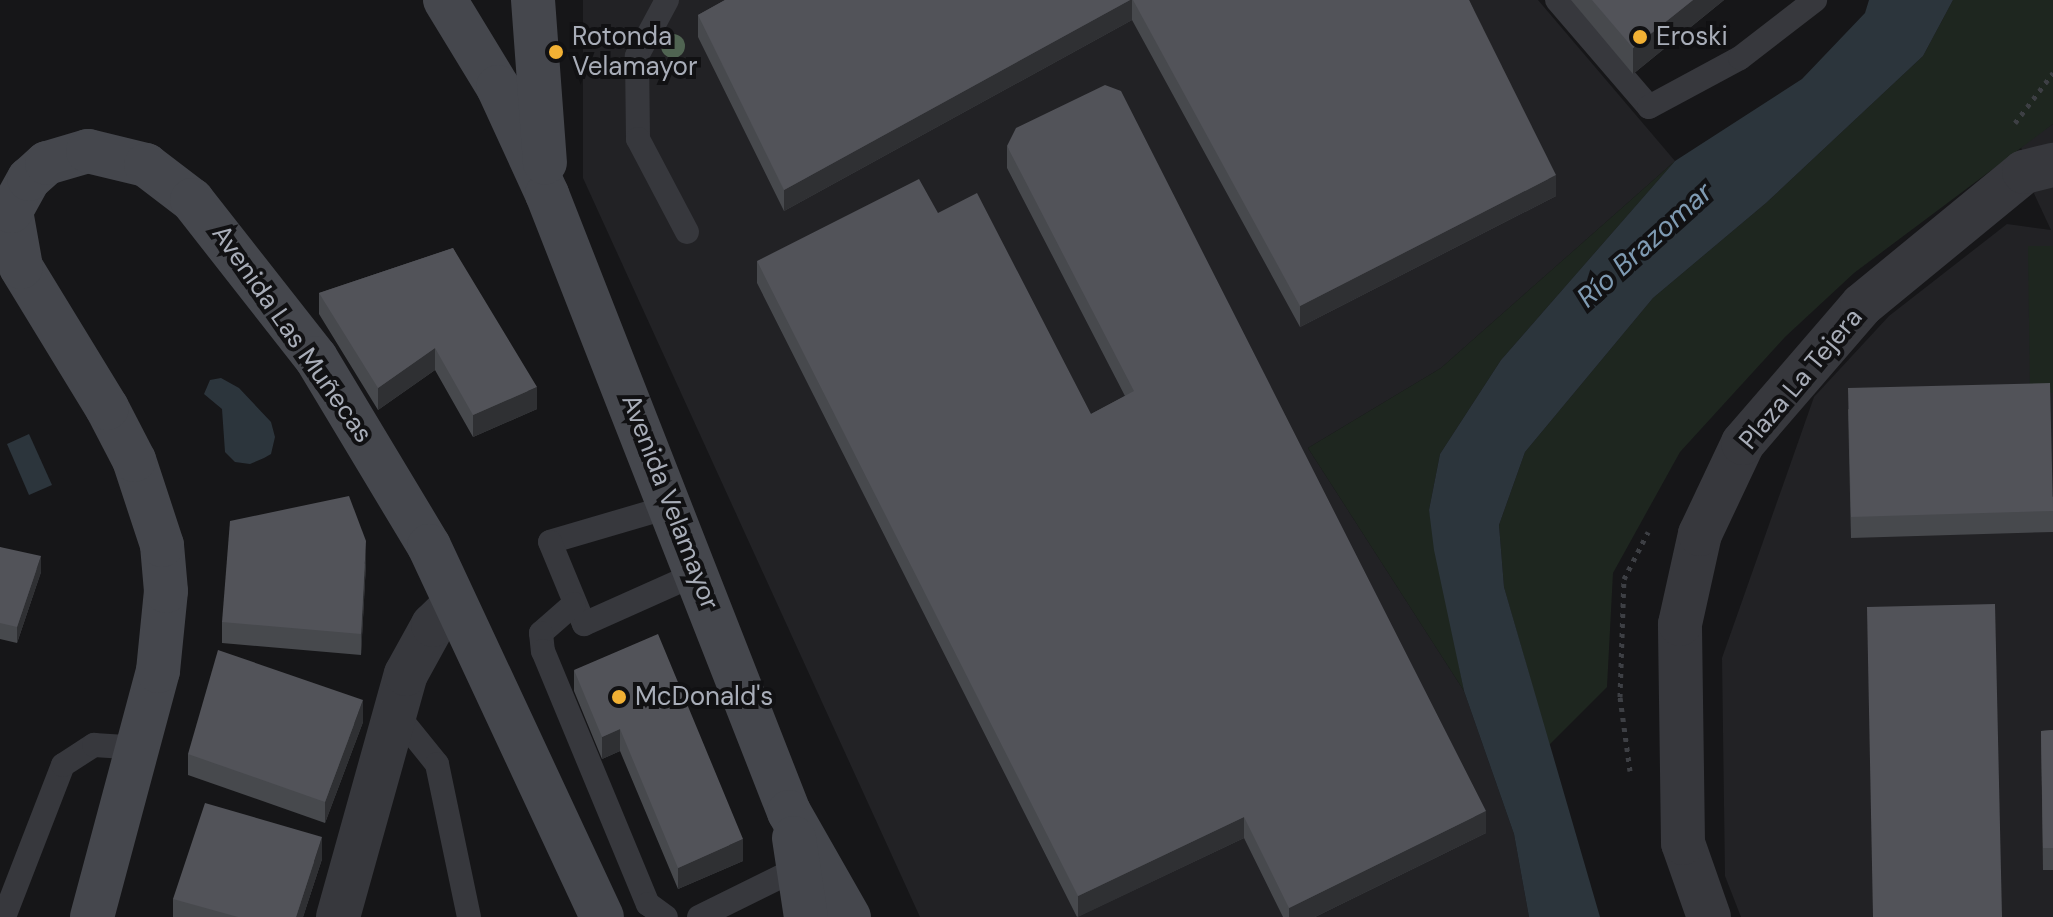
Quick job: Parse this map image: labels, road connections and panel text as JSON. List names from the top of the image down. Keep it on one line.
{"streets":{"street":["Avenida Las Muñecas","Plaza La Tejera","Avenida Velamayor"]},"water":["Río Brazomar"],"places":["Eroski","Rotonda Velamayor","McDonald's"]}
